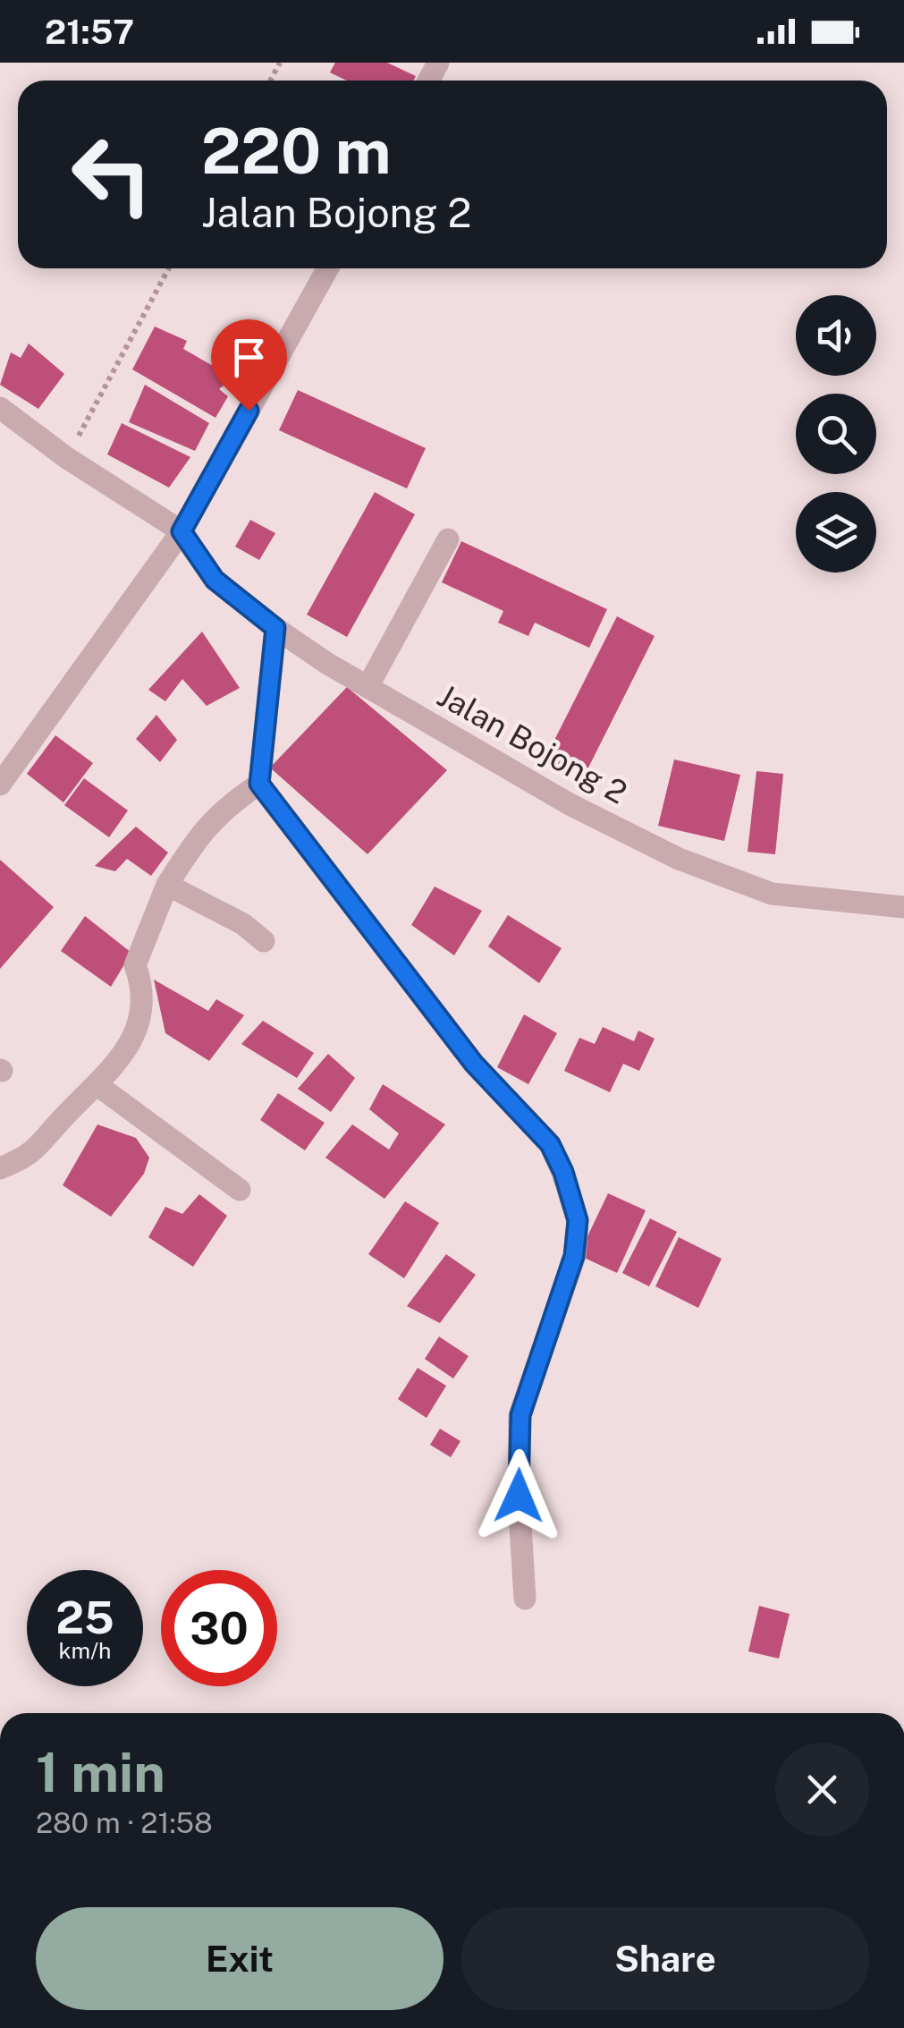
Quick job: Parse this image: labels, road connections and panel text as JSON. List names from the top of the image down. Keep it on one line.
{"streets":{"street":["Jalan Bojong 2"]},"page":{"status":"21:57","turn":["220 m","Jalan Bojong 2"],"speed":"25 km/h","limit":"30","heading":["1 min","280 m · 21:58"],"buttons":["Exit","Share"]}}
